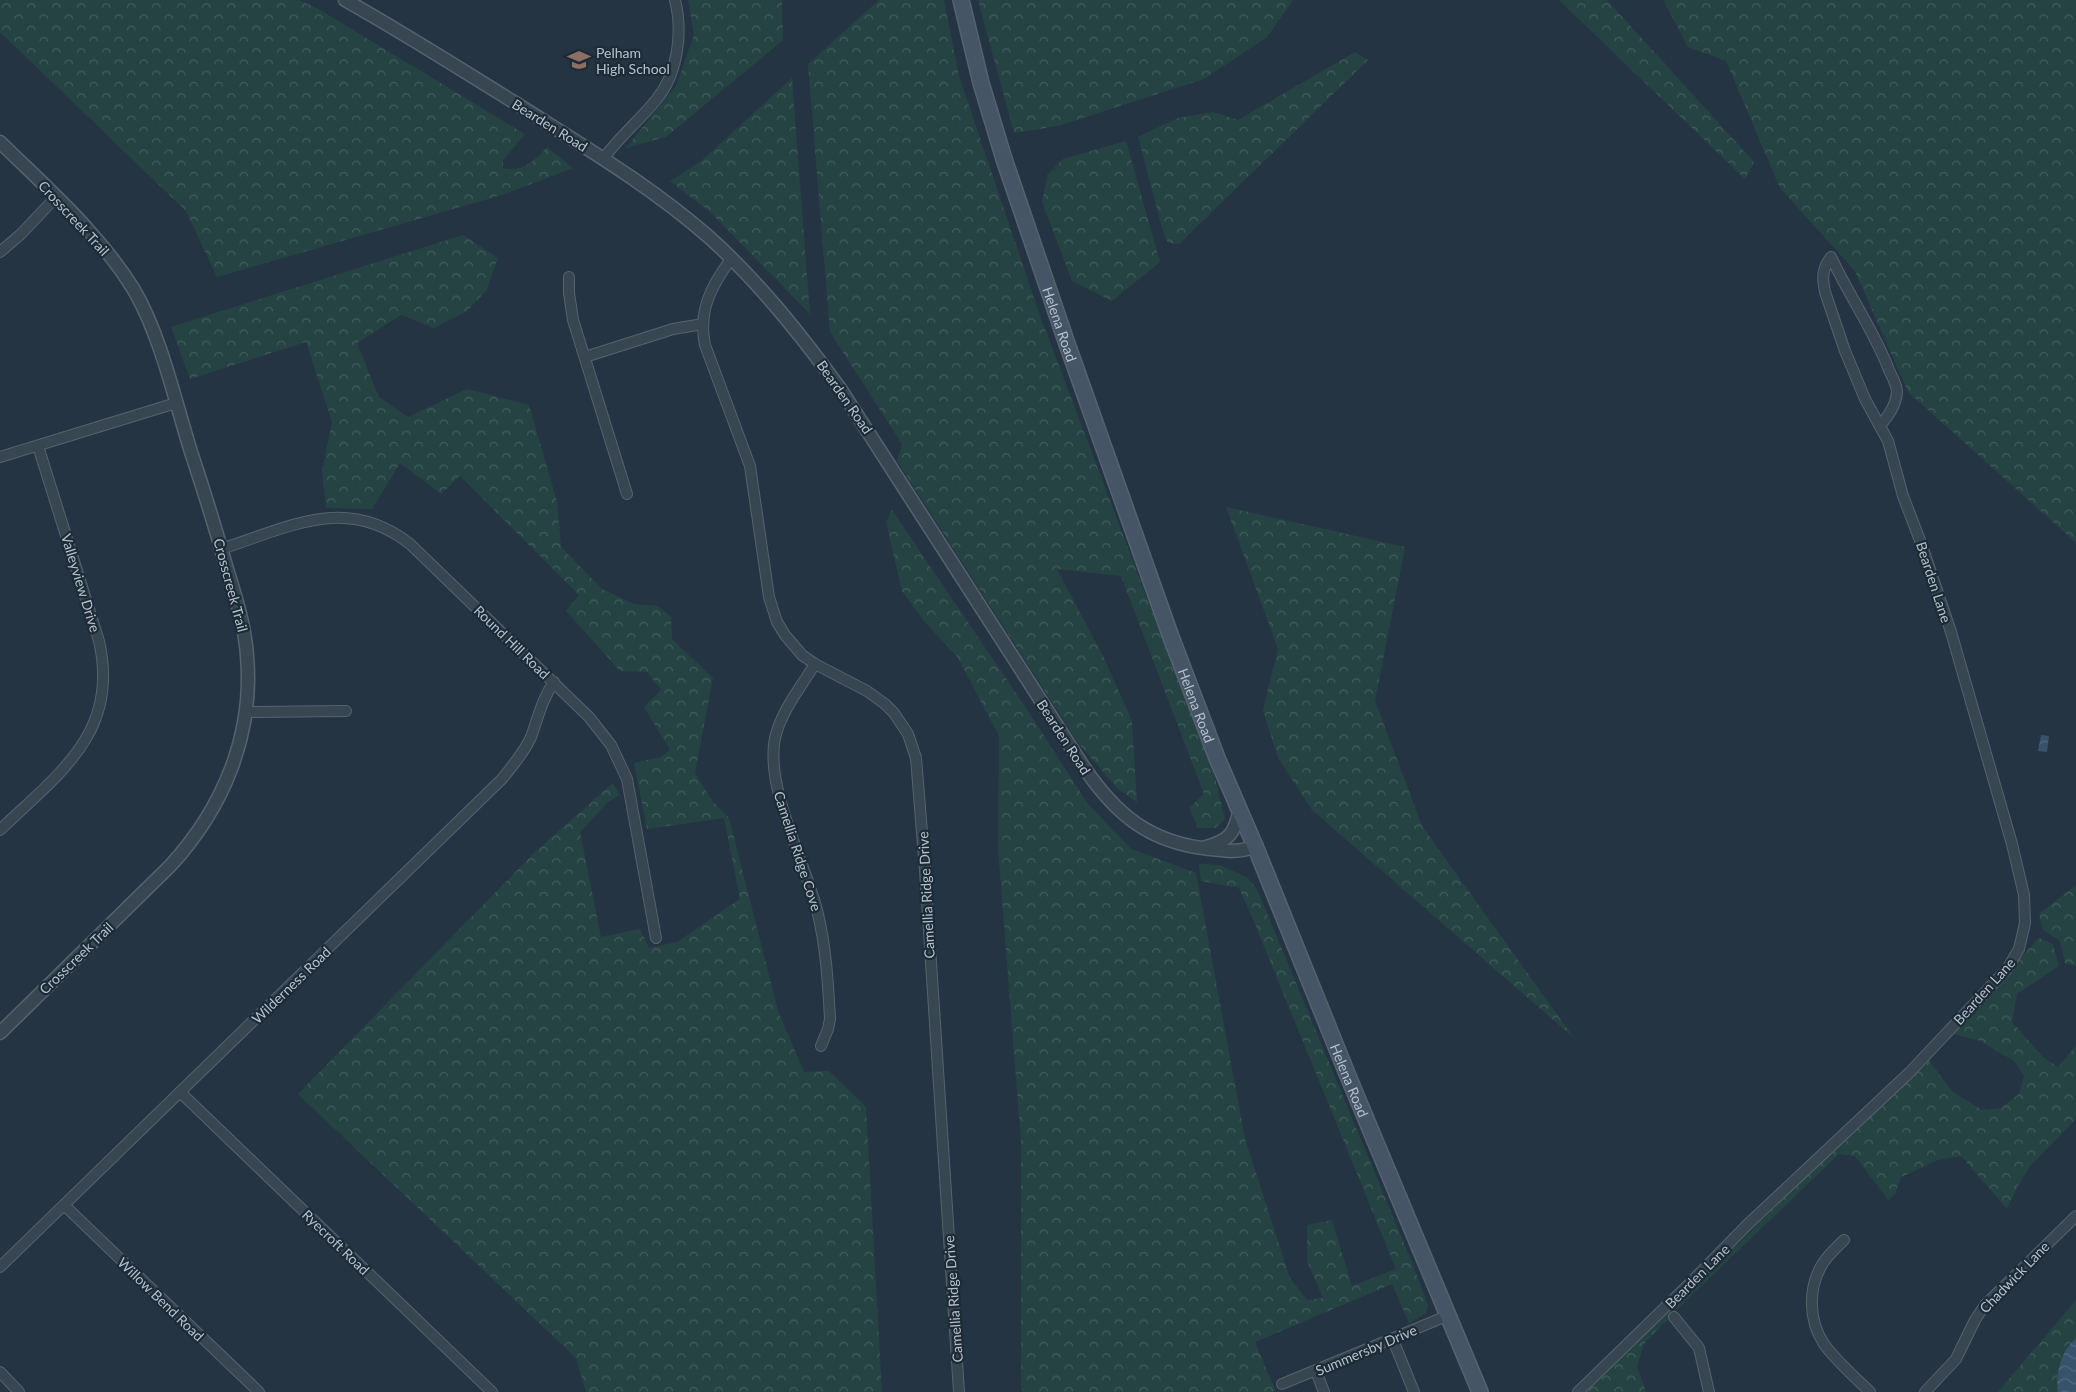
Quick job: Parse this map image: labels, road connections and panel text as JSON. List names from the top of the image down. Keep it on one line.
{"streets":{"main road":["Helena Road"],"street":["Bearden Road","Crosscreek Trail","Bearden Lane","Valleyview Drive","Round Hill Road","Camellia Ridge Cove","Camellia Ridge Drive","Wilderness Road","Ryecroft Road","Chadwick Lane","Willow Bend Road","Summersby Drive"]},"crossings":[["Bearden Road","Helena Road"],["Crosscreek Trail","Round Hill Road"],["Helena Road","Summersby Drive"],["Round Hill Road","Wilderness Road"],["Camellia Ridge Cove","Camellia Ridge Drive"],["Wilderness Road","Ryecroft Road"],["Wilderness Road","Willow Bend Road"]],"places":{"school or university":["Pelham High School"]}}
